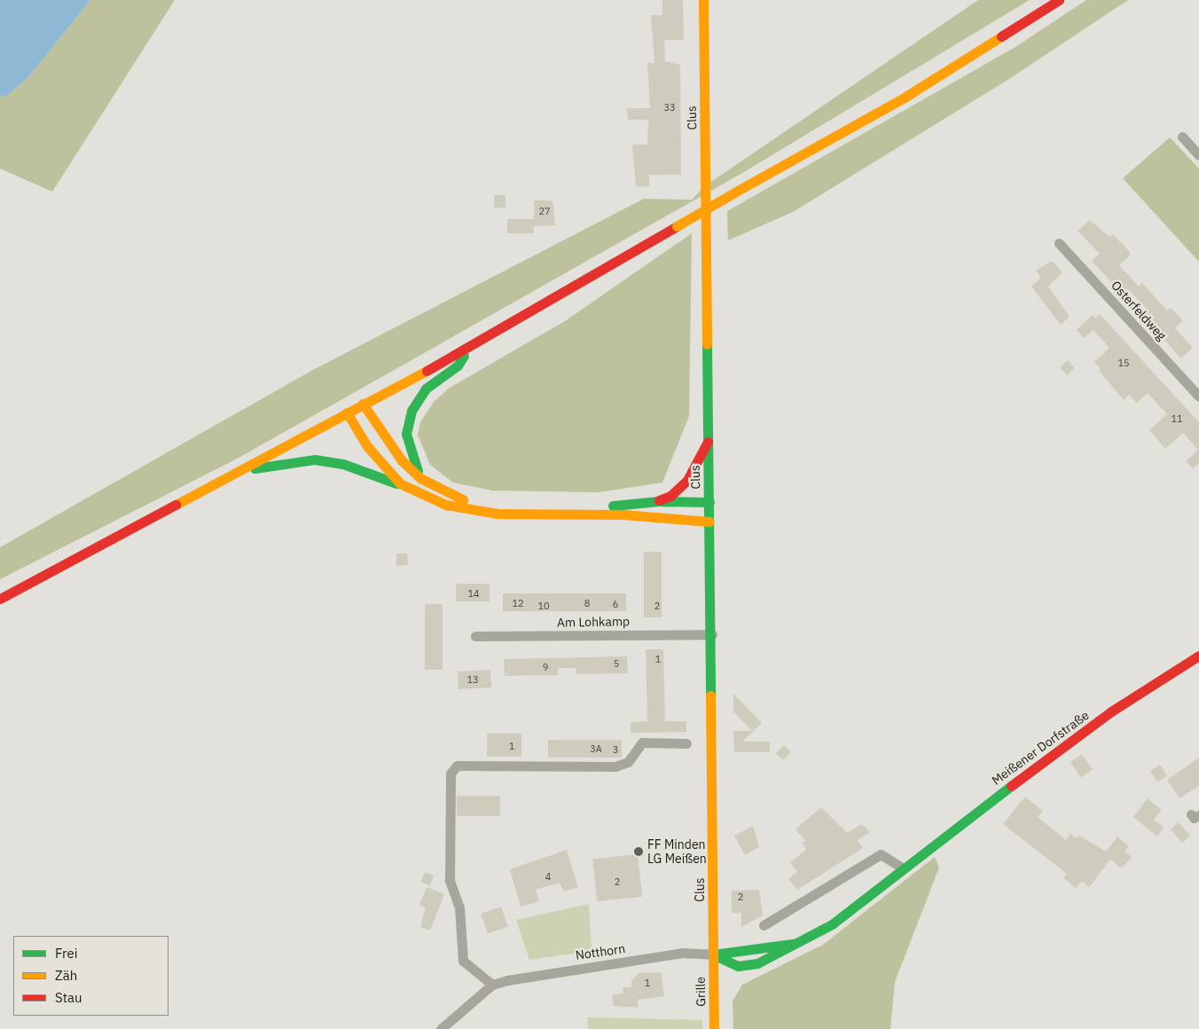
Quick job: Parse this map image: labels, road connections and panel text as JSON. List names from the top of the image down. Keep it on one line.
{"streets":{"main road":["Clus","Meißener Dorfstraße","Grille"],"street":["Osterfeldweg","Am Lohkamp","Notthorn"]},"crossings":[["Clus","Am Lohkamp"],["Clus","Meißener Dorfstraße"],["Clus","Notthorn"],["Clus","Grille"],["Meißener Dorfstraße","Notthorn"],["Meißener Dorfstraße","Grille"],["Notthorn","Grille"]],"places":["FF Minden LG Meißen"],"house_numbers":["33","27","15","11","14","12","8","6","10","2","1","5","9","13","1","3A","3","4","2","2","1"],"legend":["Frei","Zäh","Stau"]}
